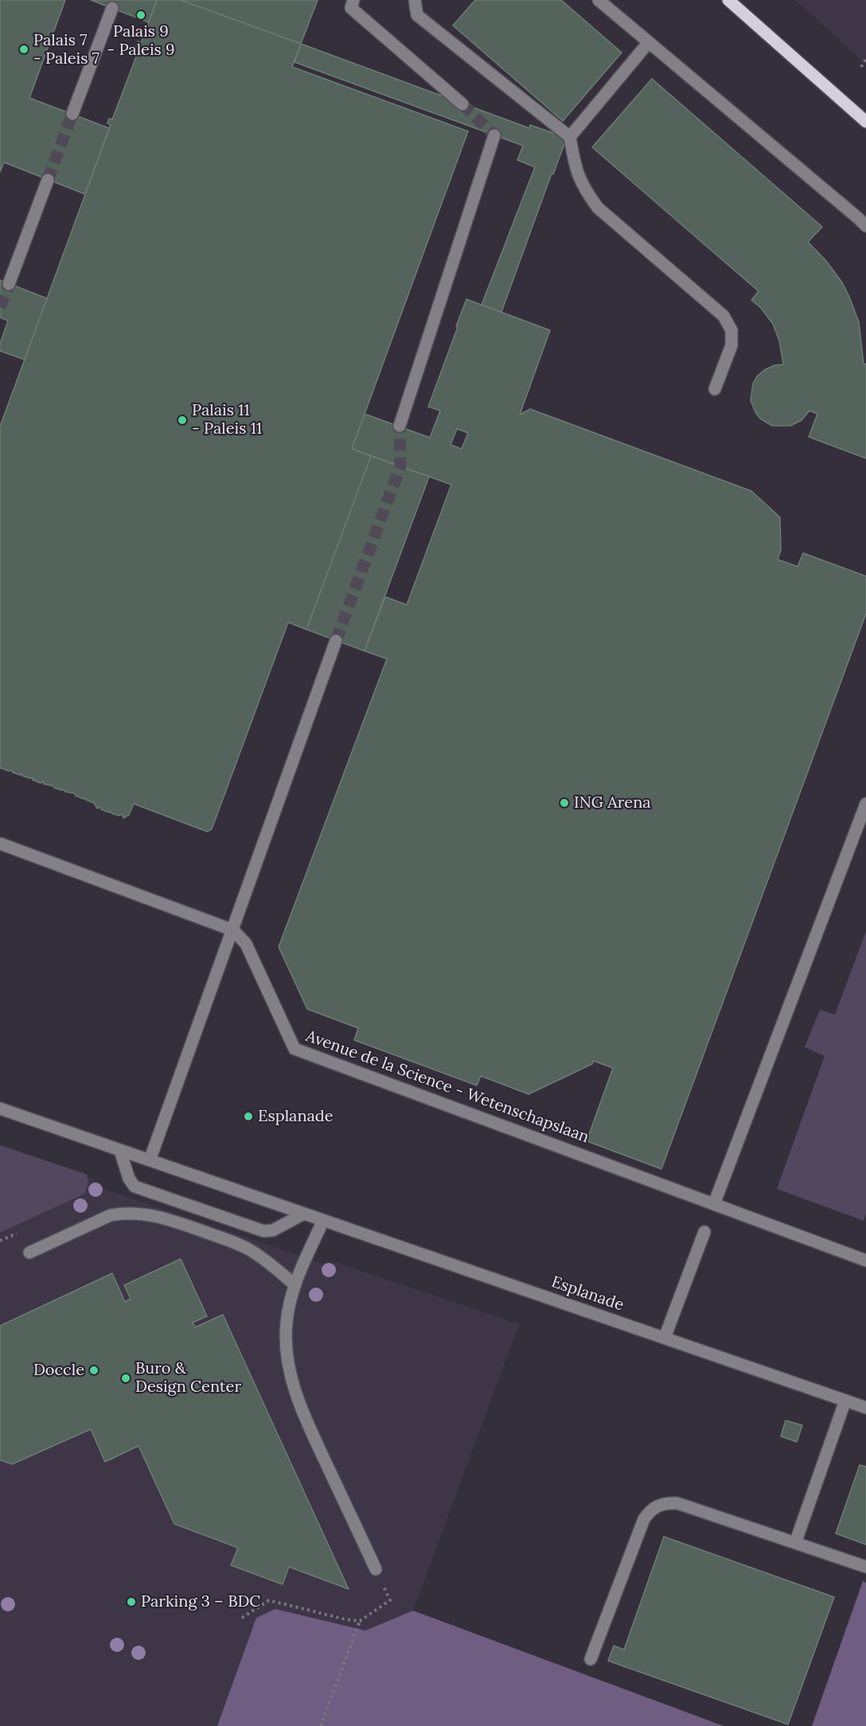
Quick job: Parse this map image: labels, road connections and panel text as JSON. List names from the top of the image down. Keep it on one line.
{"streets":{"street":["Avenue de la Science - Wetenschapslaan","Esplanade"]},"places":["Palais 9 - Paleis 9","Palais 7 - Paleis 7","Palais 11 - Paleis 11","ING Arena","Esplanade","Doccle","Buro & Design Center","Parking 3 – BDC"]}
